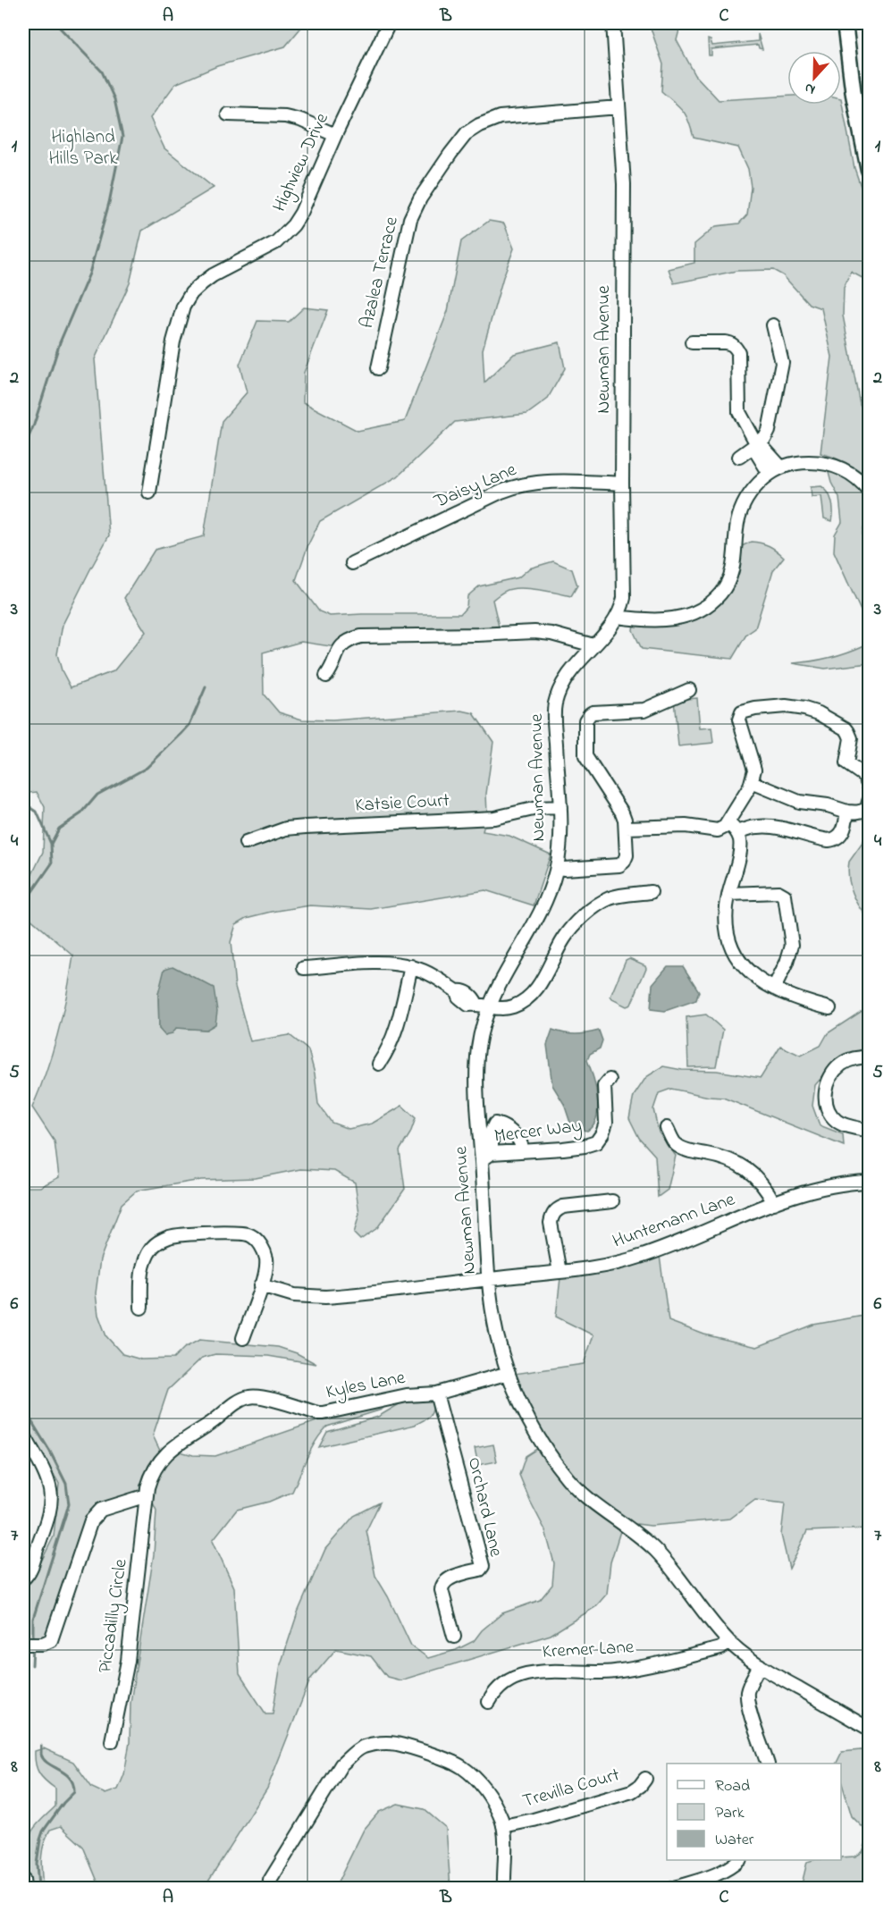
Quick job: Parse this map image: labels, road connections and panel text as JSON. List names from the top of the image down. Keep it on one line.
{"streets":{"street":["Highview Drive","Azalea Terrace","Newman Avenue","Daisy Lane","Katsie Court","Mercer Way","Huntemann Lane","Kyles Lane","Orchard Lane","Piccadilly Circle","Kremer Lane","Trevilla Court"]},"crossings":[["Azalea Terrace","Newman Avenue"],["Newman Avenue","Daisy Lane"],["Newman Avenue","Katsie Court"],["Newman Avenue","Mercer Way"],["Newman Avenue","Huntemann Lane"],["Newman Avenue","Kyles Lane"],["Newman Avenue","Kremer Lane"],["Kyles Lane","Orchard Lane"],["Kyles Lane","Piccadilly Circle"]],"parks":["Highland Hills Park"],"legend":["Road","Park","Water"],"north":"bottom","grid":{"columns":["A","B","C"],"rows":["1","2","3","4","5","6","7","8"]}}
